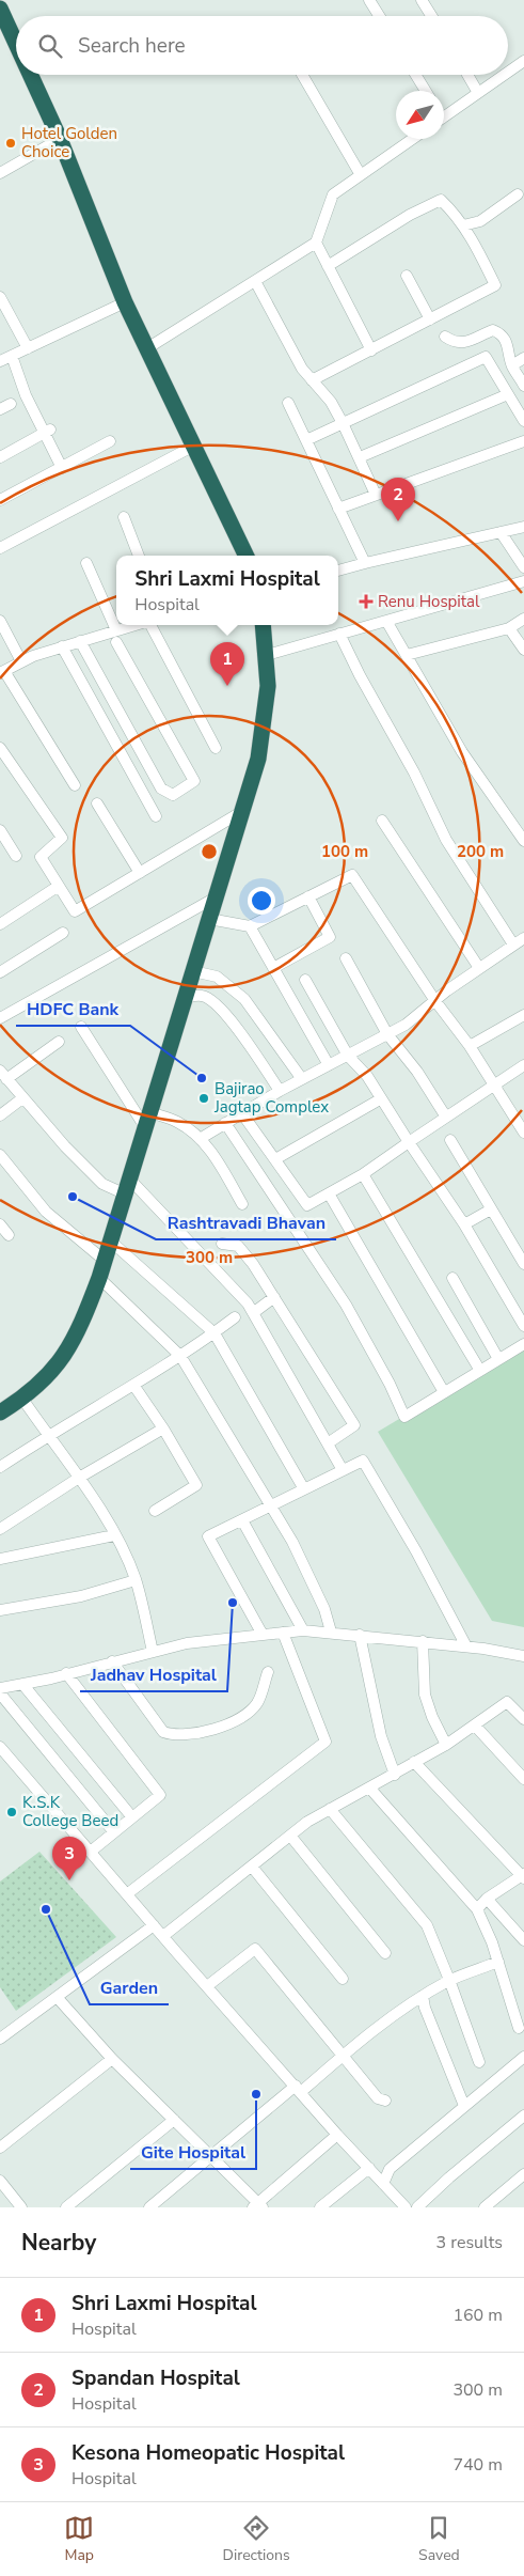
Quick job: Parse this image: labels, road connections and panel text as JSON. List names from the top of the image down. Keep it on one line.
{"places":{"other":["Hotel Golden Choice","HDFC Bank","Bajirao Jagtap Complex","Rashtravadi Bhavan","Jadhav Hospital","K.S.K College Beed","Garden","Gite Hospital"],"health":["Renu Hospital"]},"north":"bottom left","page":{"search":"Search here","pins":["2","1","3"],"popup":["Shri Laxmi Hospital","Hospital"],"heading":["Nearby","3 results"],"list":[{"mark":"1","name":"Shri Laxmi Hospital","note":"Hospital","value":"160 m"},{"mark":"2","name":"Spandan Hospital","note":"Hospital","value":"300 m"},{"mark":"3","name":"Kesona Homeopatic Hospital","note":"Hospital","value":"740 m"}],"nav":["Map","Directions","Saved"]},"rings":["100 m","200 m","300 m"]}
